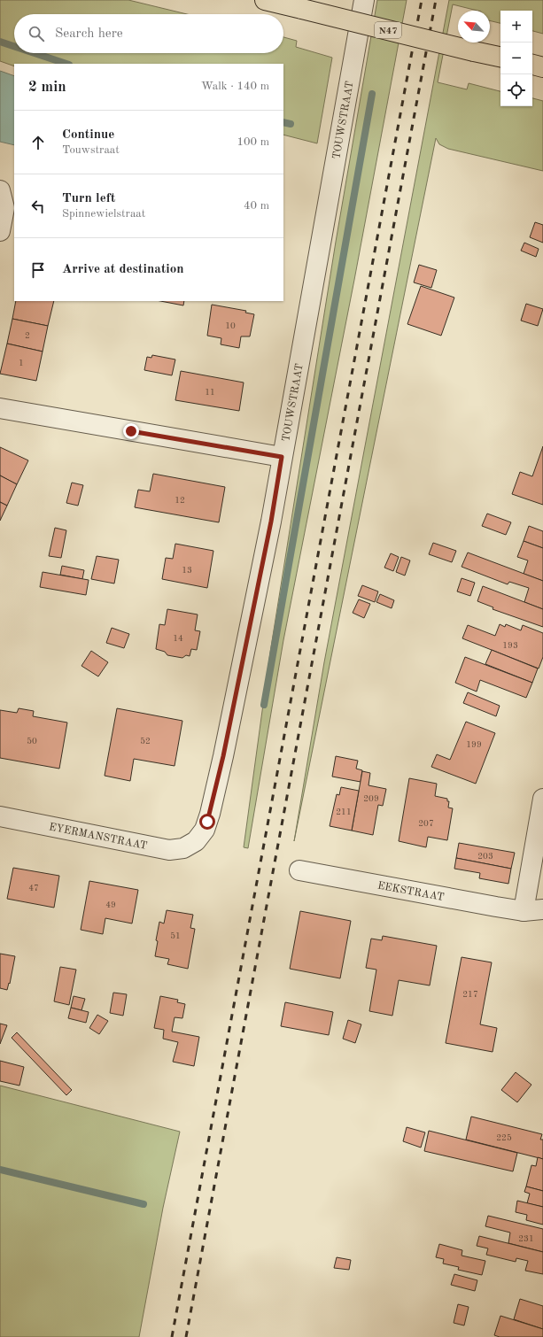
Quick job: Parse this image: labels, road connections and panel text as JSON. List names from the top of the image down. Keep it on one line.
{"streets":{"main road":["N47"],"street":["TOUWSTRAAT","EYERMANSTRAAT","EEKSTRAAT"]},"crossings":[["TOUWSTRAAT","EYERMANSTRAAT"]],"house_numbers":["10","2","1","11","12","13","14","193","50","52","199","209","211","207","203","47","49","51","217","225","231"],"north":"top left","page":{"map_buttons":["+","−"],"search":"Search here","heading":["2 min","Walk · 140 m"],"list":[["Continue","Touwstraat","100 m"],["Turn left","Spinnewielstraat","40 m"],"Arrive at destination"]}}
